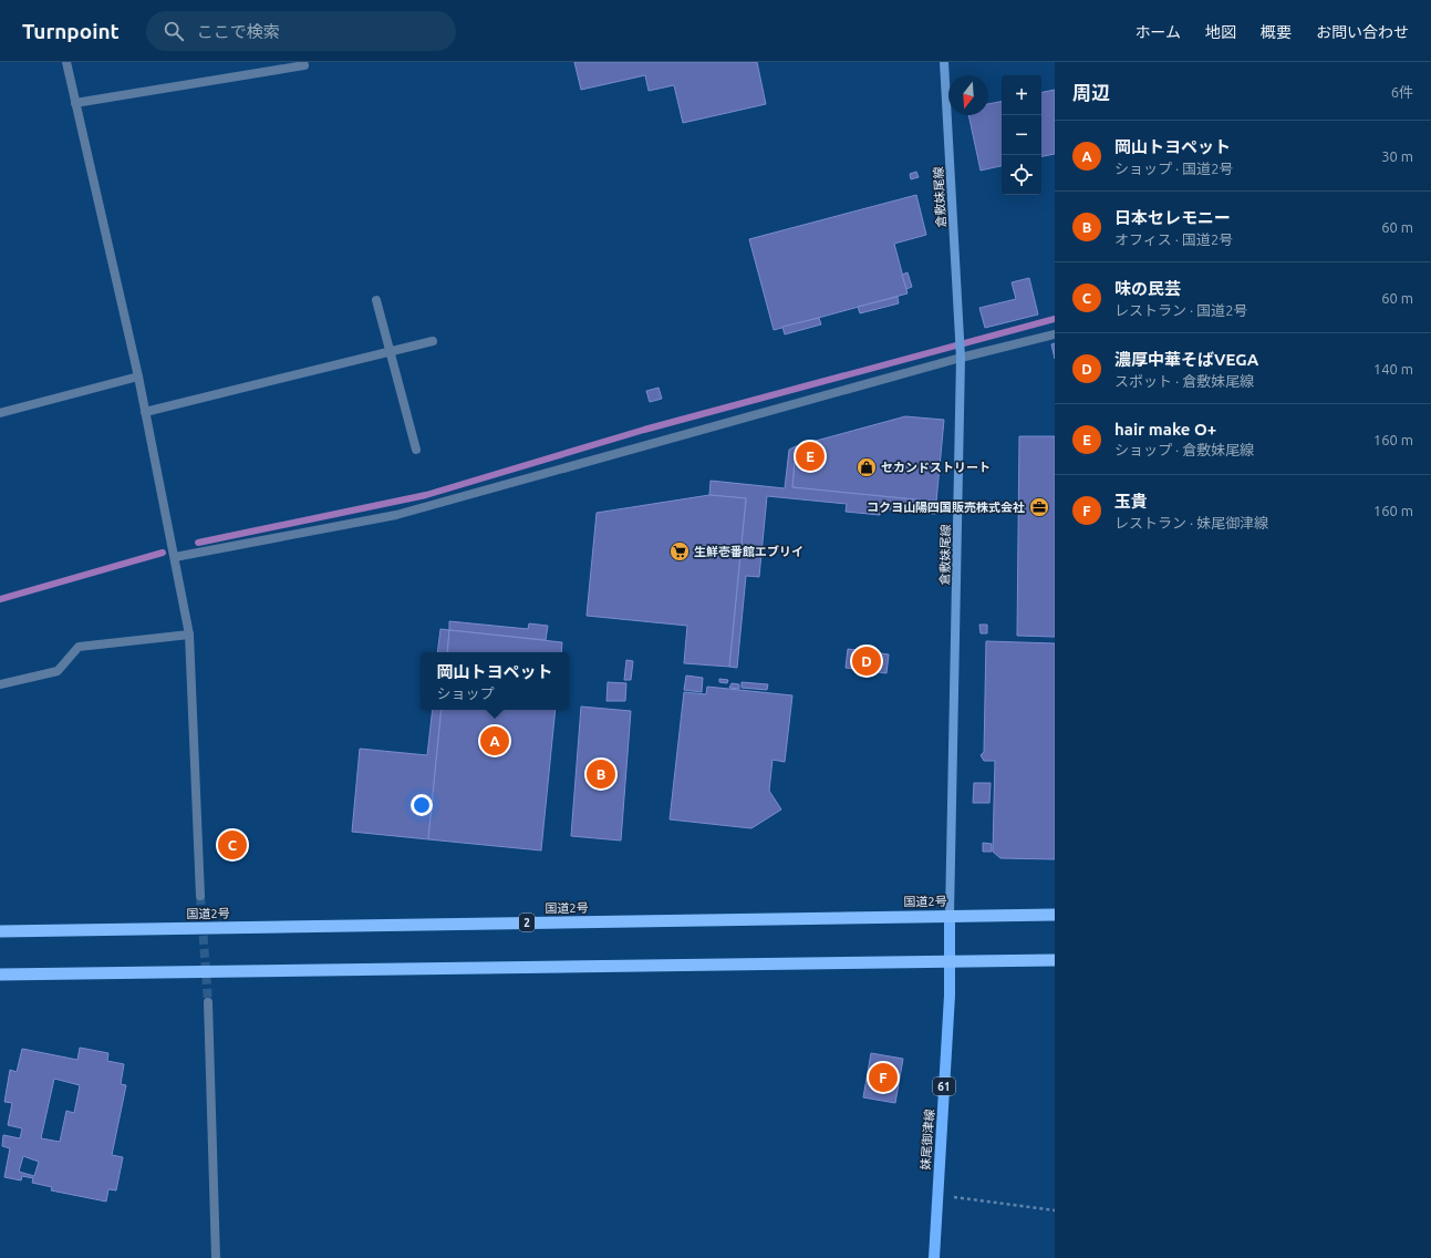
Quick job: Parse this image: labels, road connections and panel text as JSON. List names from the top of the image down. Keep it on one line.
{"streets":{"highway":["国道2号","2"],"main road":["倉敷妹尾線","61","妹尾御津線"]},"crossings":[["倉敷妹尾線","国道2号"],["倉敷妹尾線","妹尾御津線"],["国道2号","妹尾御津線"]],"places":{"shop":["セカンドストリート"],"office":["コクヨ山陽四国販売株式会社"],"supermarket":["生鮮壱番館エブリイ"]},"north":"bottom","page":{"header":"Turnpoint","search":"ここで検索","nav":["ホーム","地図","概要","お問い合わせ"],"heading":["周辺","6件"],"map_buttons":["+","−"],"list":[{"mark":"A","name":"岡山トヨペット","note":"ショップ · 国道2号","value":"30 m"},{"mark":"B","name":"日本セレモニー","note":"オフィス · 国道2号","value":"60 m"},{"mark":"C","name":"味の民芸","note":"レストラン · 国道2号","value":"60 m"},{"mark":"D","name":"濃厚中華そばVEGA","note":"スポット · 倉敷妹尾線","value":"140 m"},{"mark":"E","name":"hair make O+","note":"ショップ · 倉敷妹尾線","value":"160 m"},{"mark":"F","name":"玉貴","note":"レストラン · 妹尾御津線","value":"160 m"}],"pins":["E","D","A","B","C","F"],"popup":["岡山トヨペット","ショップ"]}}
